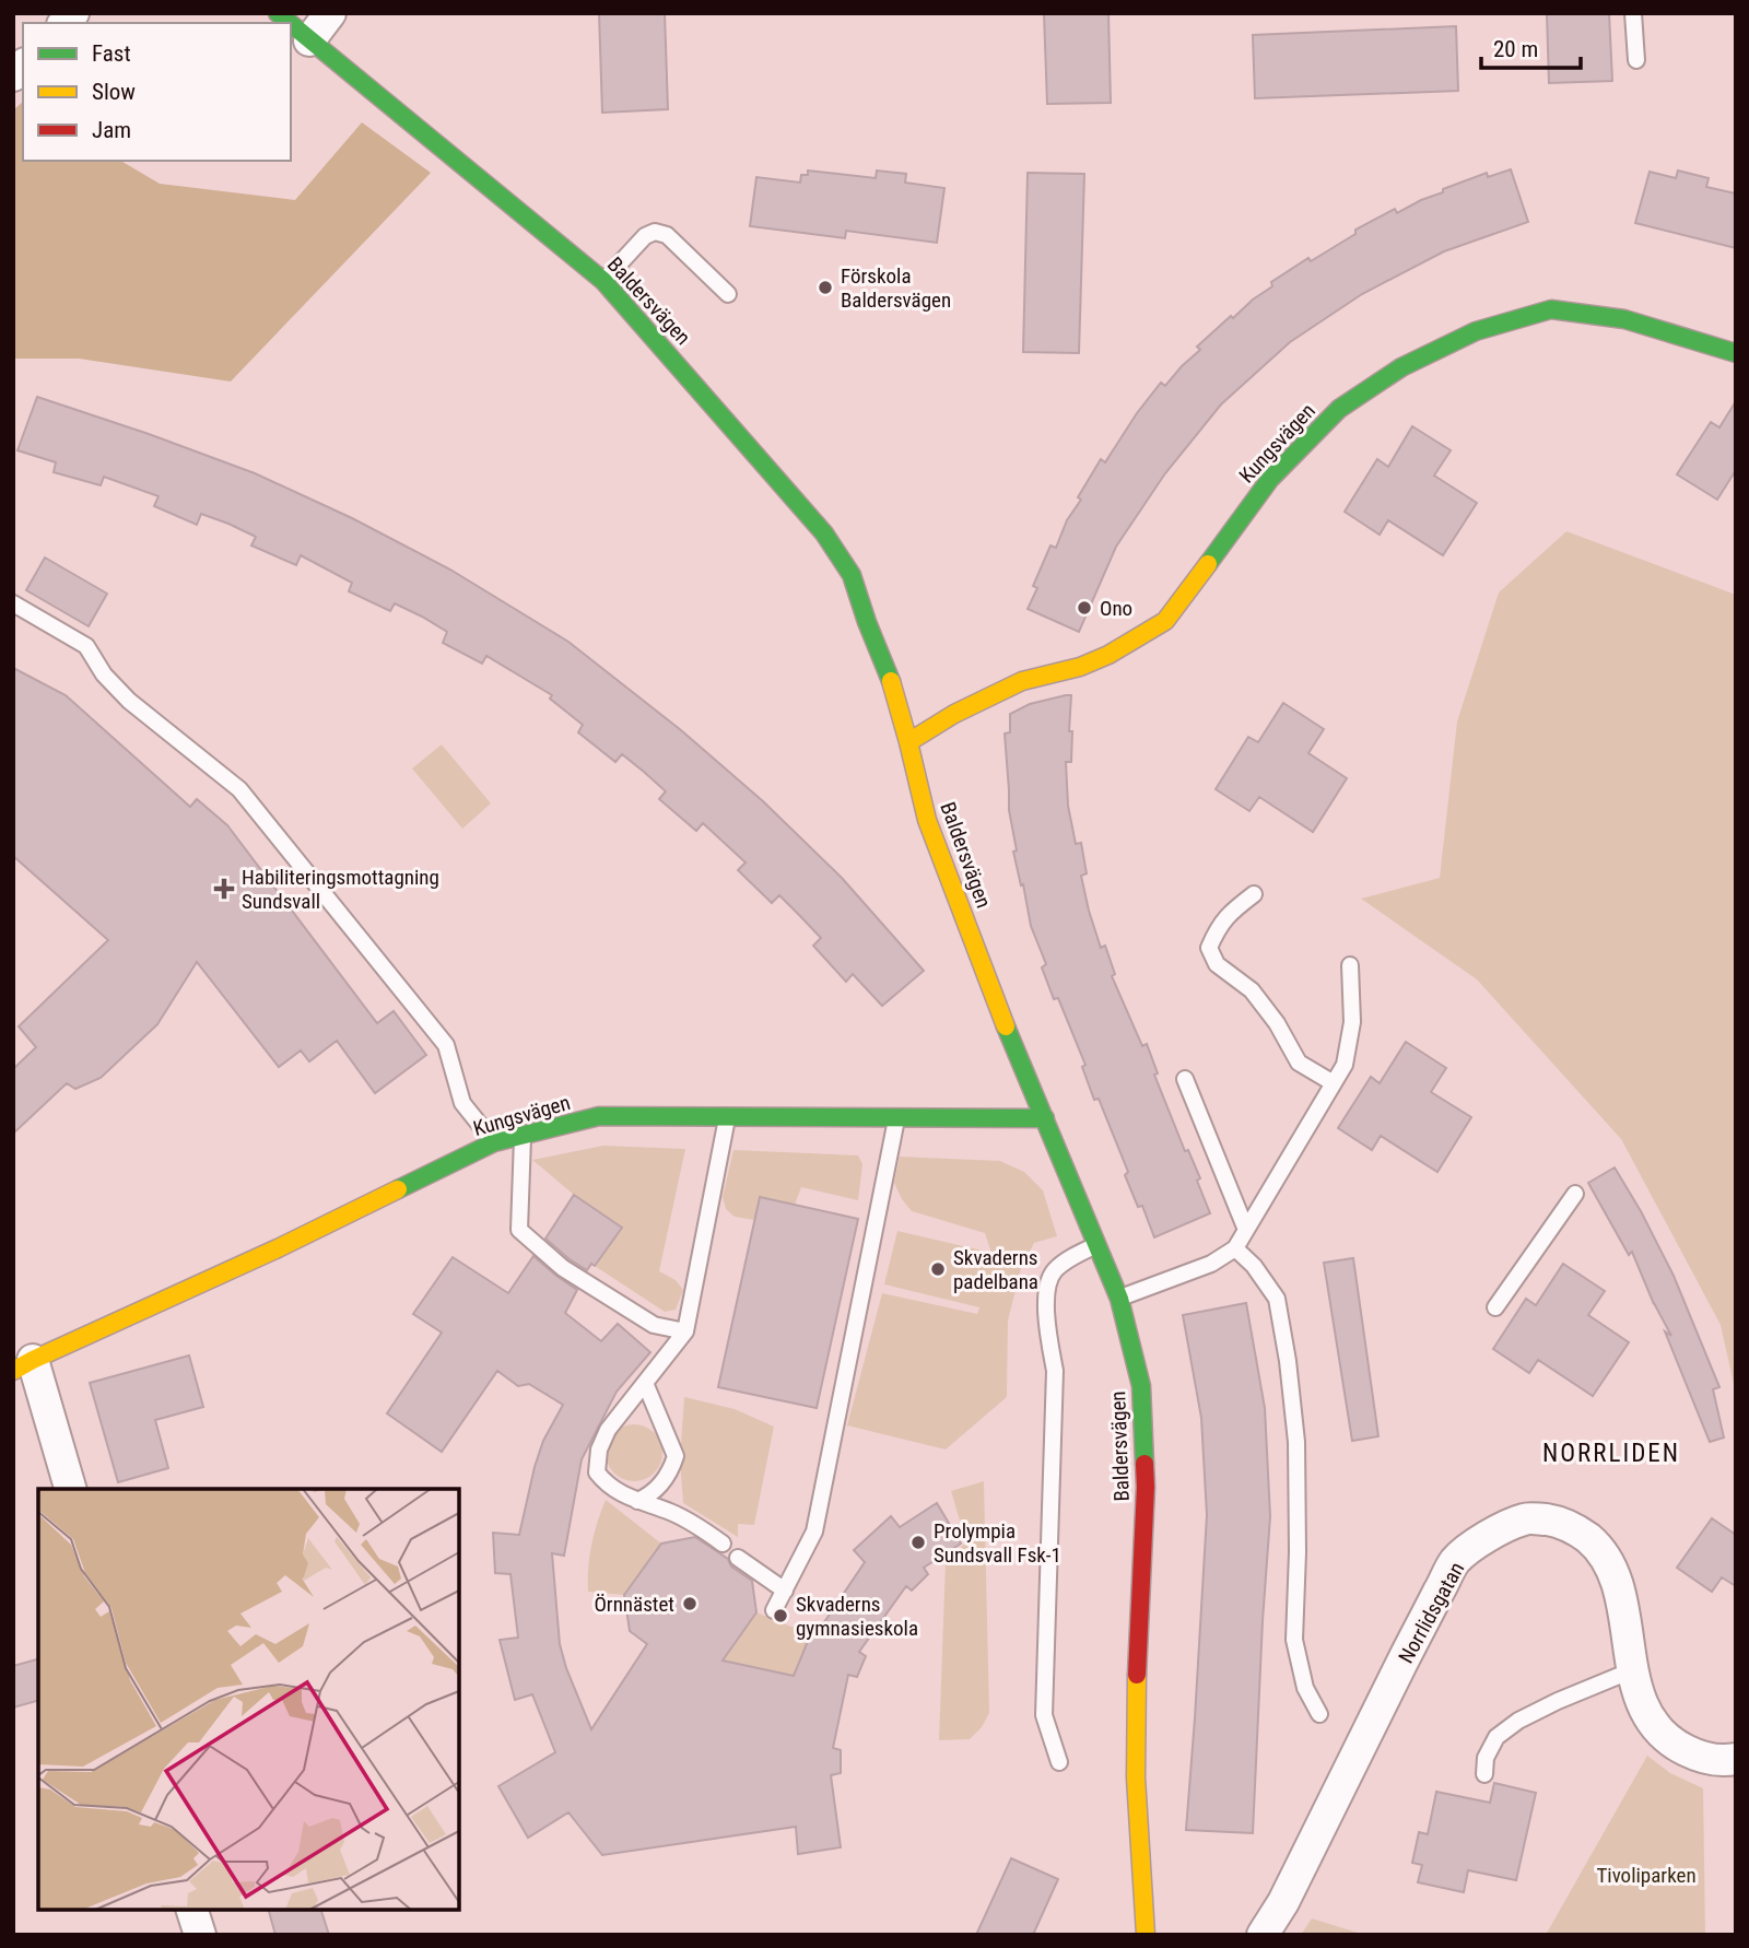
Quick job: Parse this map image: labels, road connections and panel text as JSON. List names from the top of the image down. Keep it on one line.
{"streets":{"street":["Baldersvägen","Kungsvägen","Norrlidsgatan"]},"crossings":[["Baldersvägen","Kungsvägen"]],"districts":["NORRLIDEN"],"parks":["Tivoliparken"],"places":{"other":["Förskola Baldersvägen","Ono","Skvaderns padelbana","Prolympia Sundsvall Fsk-1","Örnnästet","Skvaderns gymnasieskola"],"health":["Habiliteringsmottagning Sundsvall"]},"legend":["Fast","Slow","Jam"],"scale_bar":"20 m"}
